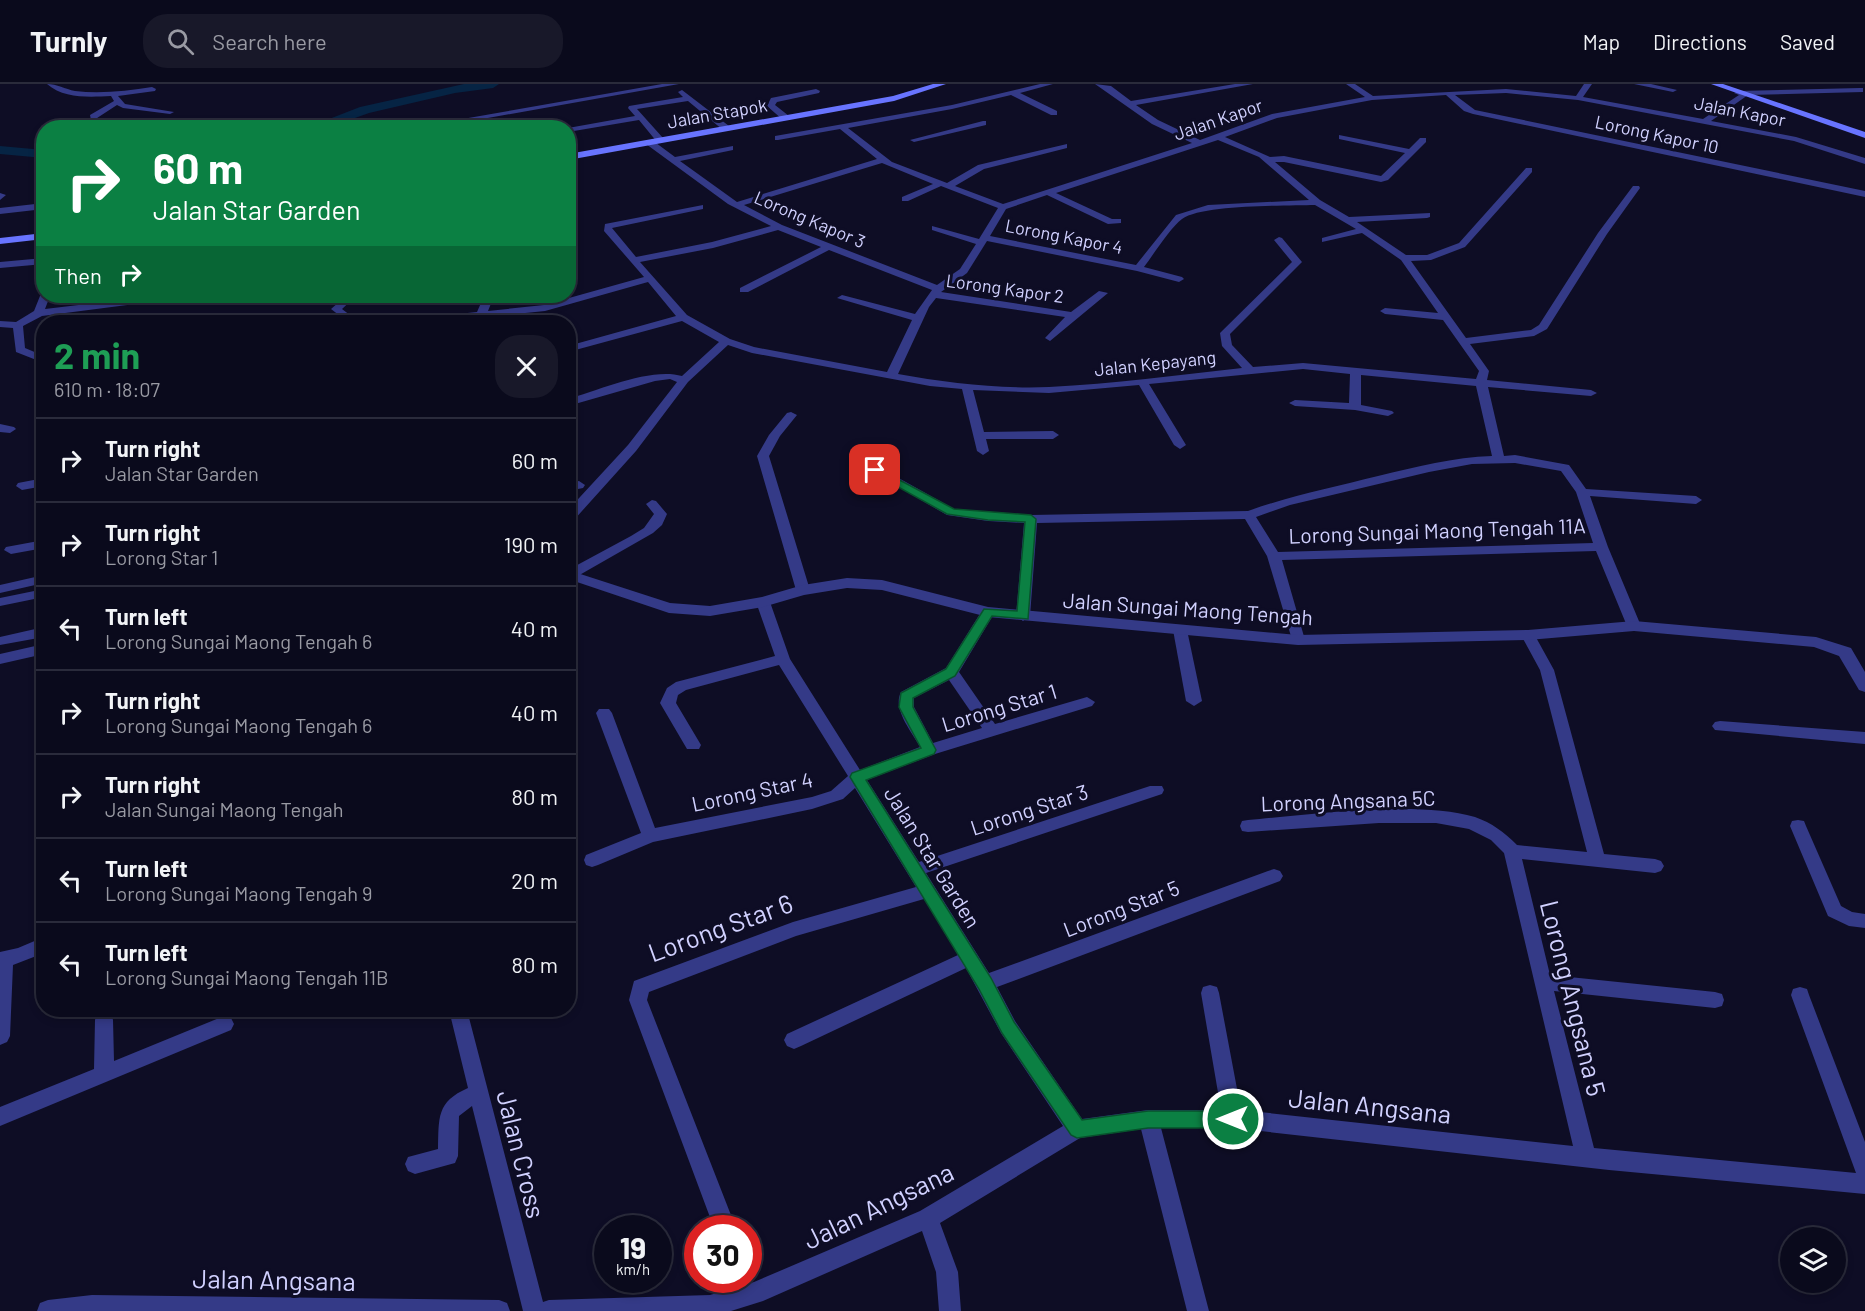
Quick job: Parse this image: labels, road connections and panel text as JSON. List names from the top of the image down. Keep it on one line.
{"streets":{"main road":["Jalan Stapok"],"street":["Jalan Kapor","Lorong Kapor 10","Lorong Kapor 3","Lorong Kapor 4","Lorong Kapor 2","Jalan Kepayang","Lorong Sungai Maong Tengah 11A","Jalan Sungai Maong Tengah","Lorong Star 1","Lorong Star 4","Lorong Angsana 5C","Lorong Star 3","Jalan Star Garden","Lorong Star 5","Lorong Star 6","Lorong Angsana 5","Jalan Angsana","Jalan Cross"]},"crossings":[["Jalan Kapor","Lorong Kapor 10"],["Jalan Stapok","Lorong Kapor 3"],["Lorong Kapor 3","Lorong Kapor 2"],["Jalan Sungai Maong Tengah","Jalan Star Garden"],["Lorong Star 1","Lorong Star 4"],["Lorong Star 1","Jalan Star Garden"],["Lorong Star 4","Jalan Star Garden"],["Lorong Angsana 5C","Lorong Angsana 5"],["Lorong Star 3","Jalan Star Garden"],["Jalan Star Garden","Lorong Star 5"],["Jalan Star Garden","Lorong Star 6"],["Jalan Star Garden","Jalan Angsana"],["Lorong Angsana 5","Jalan Angsana"]],"page":{"header":"Turnly","search":"Search here","nav":["Map","Directions","Saved"],"turn":["60 m","Jalan Star Garden"],"then":"Then","heading":["2 min","610 m · 18:07"],"list":[{"name":"Turn right","note":"Jalan Star Garden","value":"60 m"},{"name":"Turn right","note":"Lorong Star 1","value":"190 m"},{"name":"Turn left","note":"Lorong Sungai Maong Tengah 6","value":"40 m"},{"name":"Turn right","note":"Lorong Sungai Maong Tengah 6","value":"40 m"},{"name":"Turn right","note":"Jalan Sungai Maong Tengah","value":"80 m"},{"name":"Turn left","note":"Lorong Sungai Maong Tengah 9","value":"20 m"},{"name":"Turn left","note":"Lorong Sungai Maong Tengah 11B","value":"80 m"}],"speed":"19 km/h","limit":"30"}}
